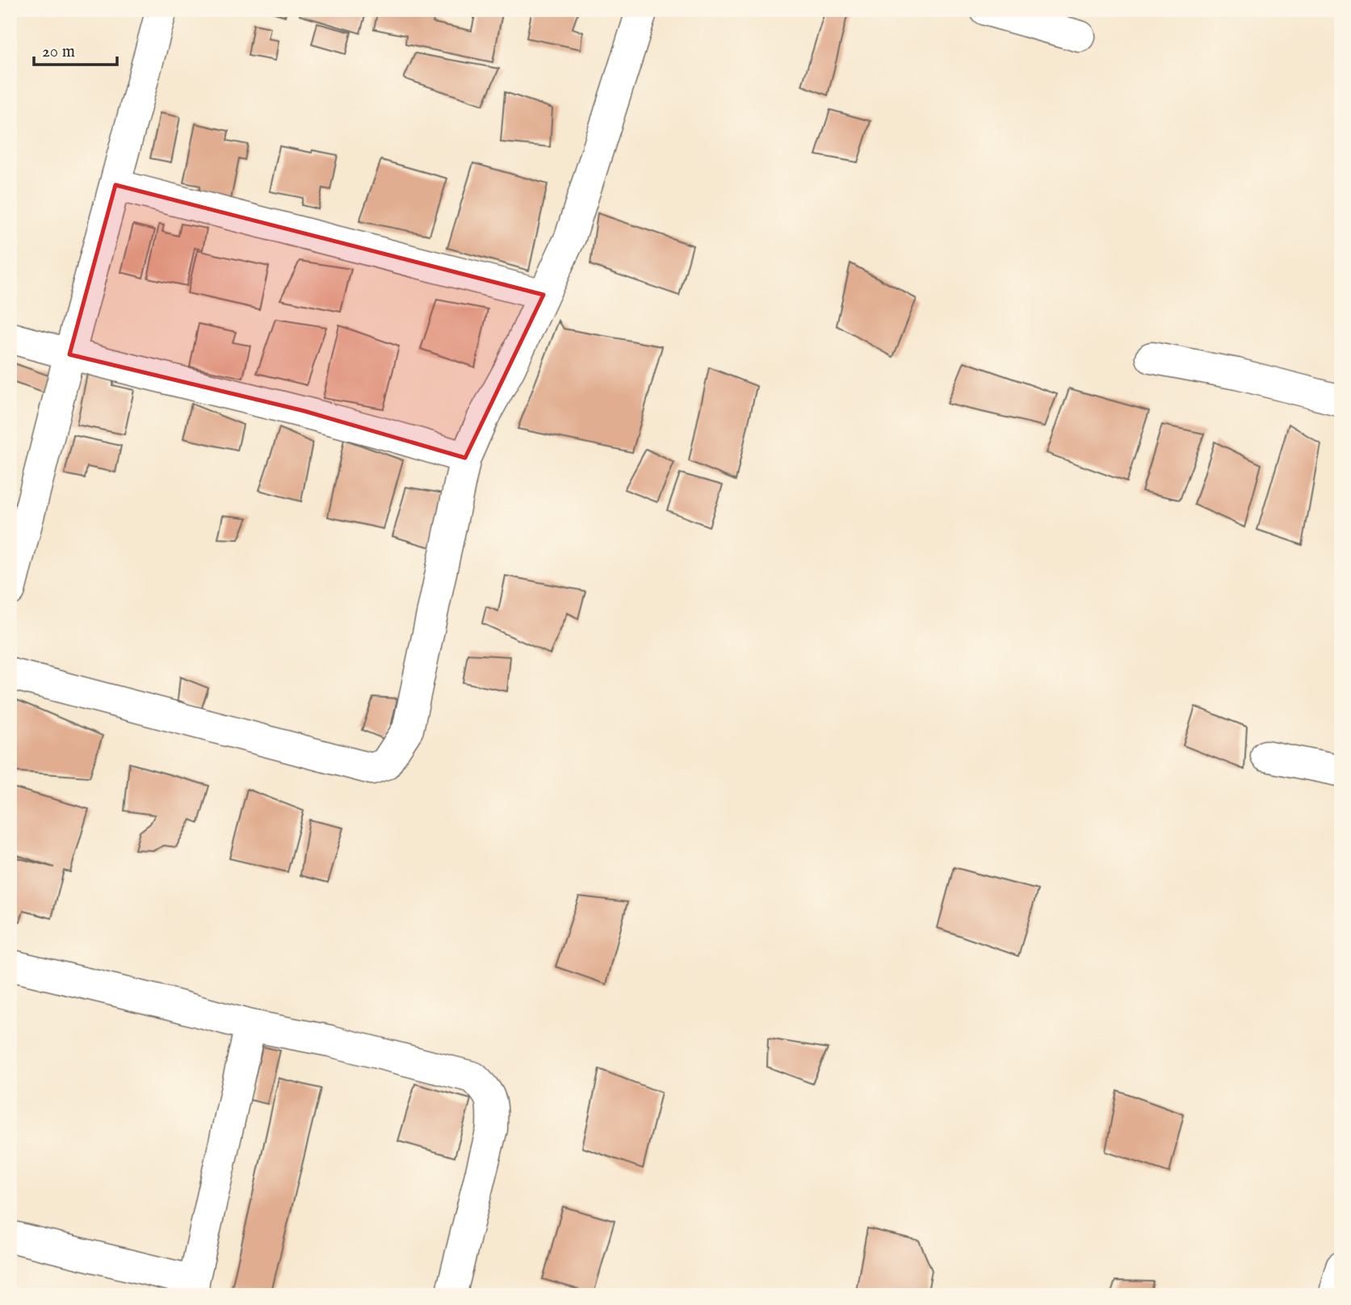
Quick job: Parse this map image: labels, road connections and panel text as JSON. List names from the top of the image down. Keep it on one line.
{"scale_bar":"20 m"}
